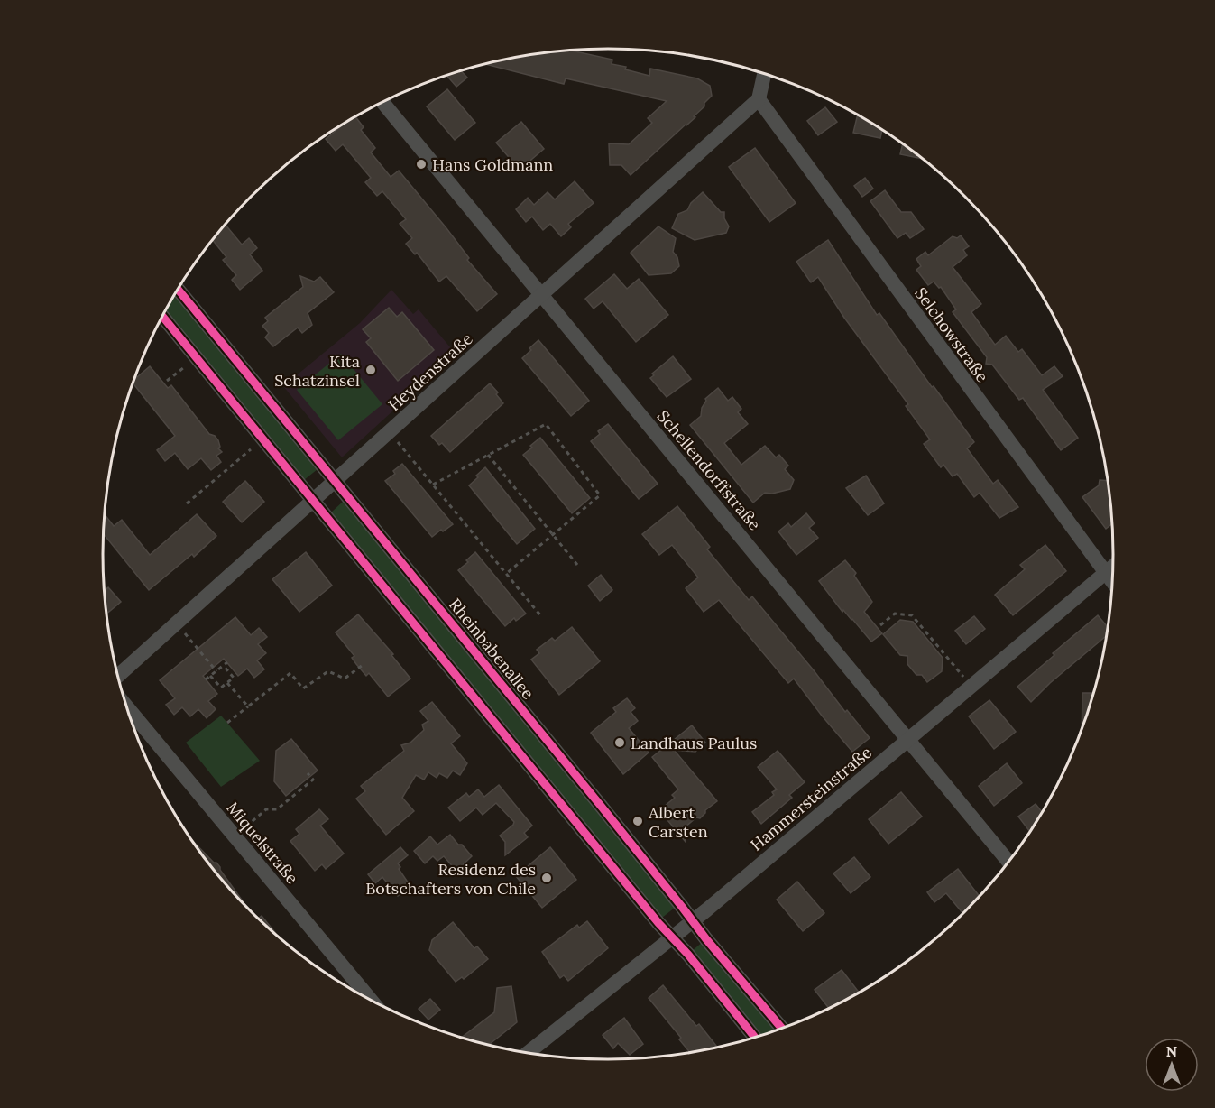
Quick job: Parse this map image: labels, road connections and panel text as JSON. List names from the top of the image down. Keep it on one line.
{"streets":{"street":["Selchowstraße","Heydenstraße","Schellendorffstraße","Rheinbabenallee","Hammersteinstraße","Miquelstraße"]},"crossings":[["Selchowstraße","Heydenstraße"],["Selchowstraße","Hammersteinstraße"],["Heydenstraße","Schellendorffstraße"],["Heydenstraße","Rheinbabenallee"],["Schellendorffstraße","Hammersteinstraße"],["Rheinbabenallee","Hammersteinstraße"]],"places":["Hans Goldmann","Kita Schatzinsel","Landhaus Paulus","Albert Carsten","Residenz des Botschafters von Chile"],"north":"top"}
